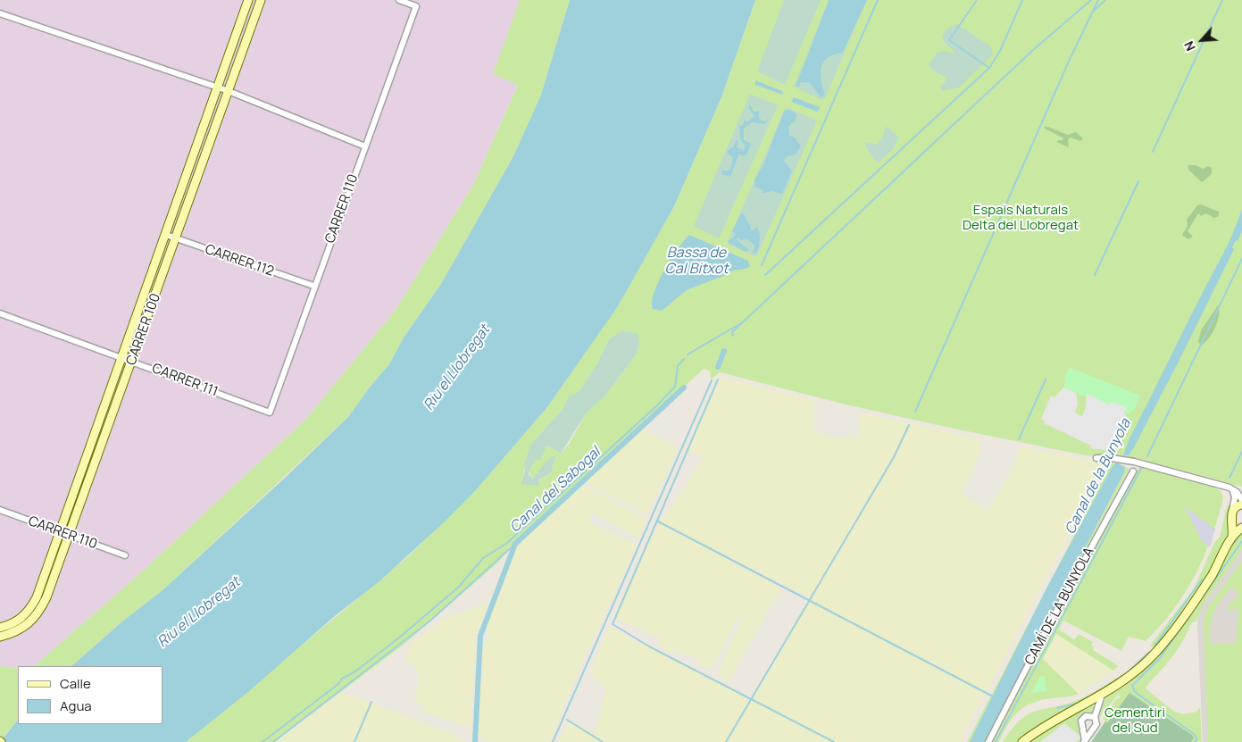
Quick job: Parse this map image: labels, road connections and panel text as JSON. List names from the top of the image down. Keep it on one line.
{"streets":{"street":["CARRER 110","CARRER 112","CARRER 100","CARRER 111","CAMÍ DE LA BUNYOLA"]},"crossings":[["CARRER 110","CARRER 112"],["CARRER 110","CARRER 100"],["CARRER 110","CARRER 111"],["CARRER 112","CARRER 100"],["CARRER 100","CARRER 111"]],"water":["Bassa de Cal Bitxot","Riu el Llobregat","Canal de la Bunyola","Canal del Sabogal"],"parks":["Espais Naturals Delta del Llobregat","Cementiri del Sud"],"legend":["Calle","Agua"],"north":"bottom left"}
